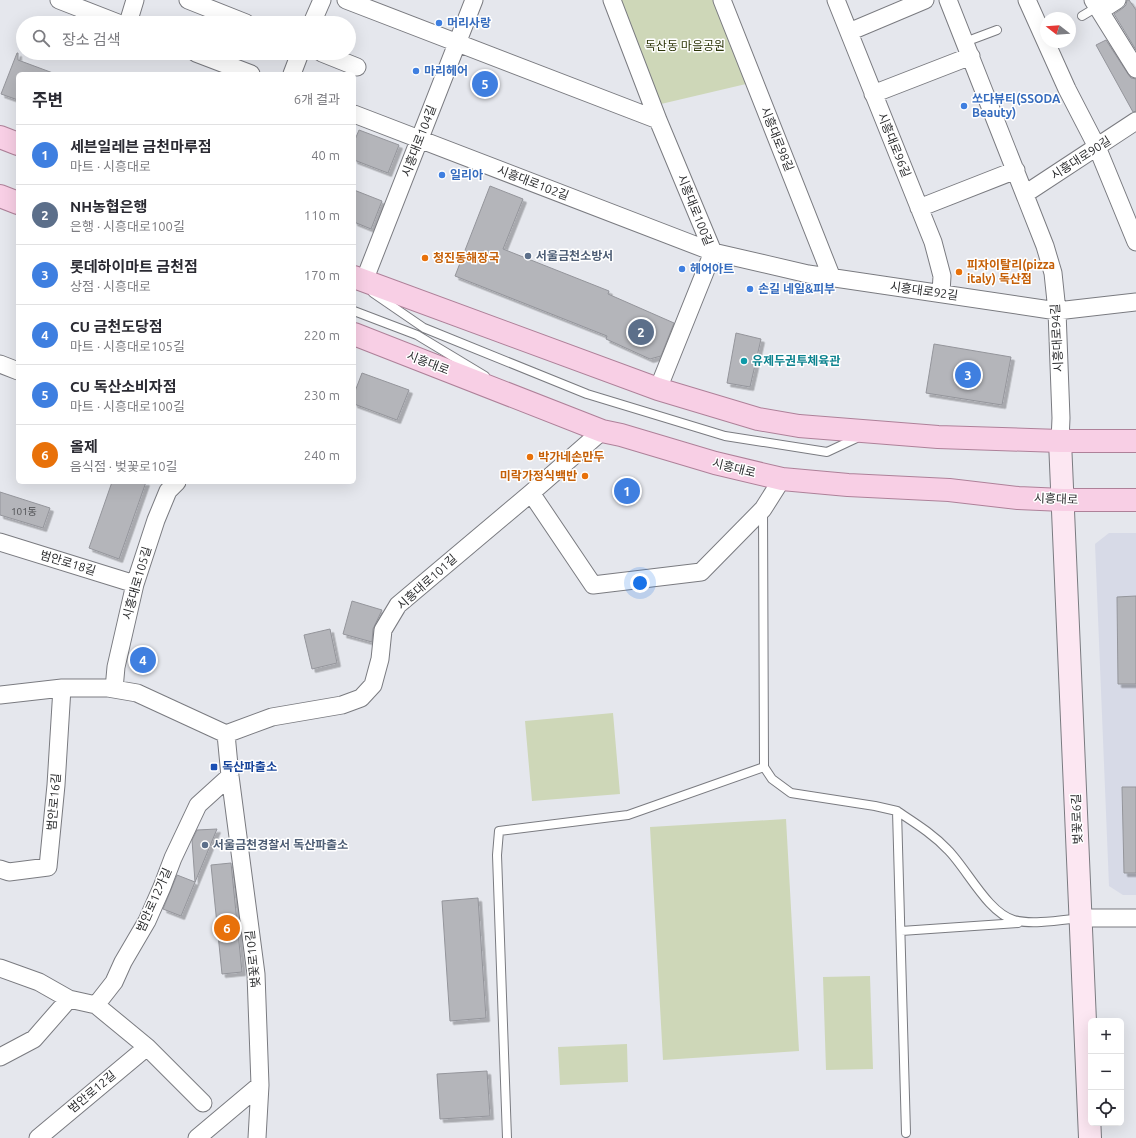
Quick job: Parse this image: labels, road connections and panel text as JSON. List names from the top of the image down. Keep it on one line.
{"streets":{"main road":["시흥대로"],"street":["시흥대로98길","시흥대로104길","시흥대로96길","시흥대로90길","시흥대로102길","시흥대로100길","시흥대로92길","시흥대로94길","범안로18길","시흥대로101길","시흥대로105길","범안로16길","벚꽃로6길","범안로12가길","벚꽃로10길","범안로12길"]},"crossings":[["시흥대로98길","시흥대로92길"],["시흥대로104길","시흥대로102길"],["시흥대로96길","시흥대로92길"],["시흥대로90길","시흥대로94길"],["시흥대로102길","시흥대로100길"],["시흥대로102길","시흥대로92길"],["시흥대로100길","시흥대로92길"],["시흥대로92길","시흥대로94길"],["시흥대로94길","벚꽃로6길"],["시흥대로","시흥대로101길"],["시흥대로","벚꽃로6길"],["범안로18길","시흥대로105길"],["시흥대로101길","벚꽃로10길"],["범안로12가길","벚꽃로10길"]],"parks":["독산동 마을공원"],"places":{"other":["머리사랑","마리헤어","쏘다뷰티(SSODA Beauty)","일리아","서울금천소방서","청진동해장국","헤어아트","피자이탈리(pizza italy) 독산점","손길 네일&피부","유제두권투체육관","박가네손만두","미락가정식백반","서울금천경찰서 독산파출소"],"transit":["독산파출소"]},"house_numbers":["101동"],"north":"left","page":{"search":"장소 검색","pins":["5","2","3","1","4","6"],"heading":["주변","6개 결과"],"list":[{"mark":"1","name":"세븐일레븐 금천마루점","note":"마트 · 시흥대로","value":"40 m"},{"mark":"2","name":"NH농협은행","note":"은행 · 시흥대로100길","value":"110 m"},{"mark":"3","name":"롯데하이마트 금천점","note":"상점 · 시흥대로","value":"170 m"},{"mark":"4","name":"CU 금천도당점","note":"마트 · 시흥대로105길","value":"220 m"},{"mark":"5","name":"CU 독산소비자점","note":"마트 · 시흥대로100길","value":"230 m"},{"mark":"6","name":"올제","note":"음식점 · 벚꽃로10길","value":"240 m"}],"map_buttons":["+","−"]}}
